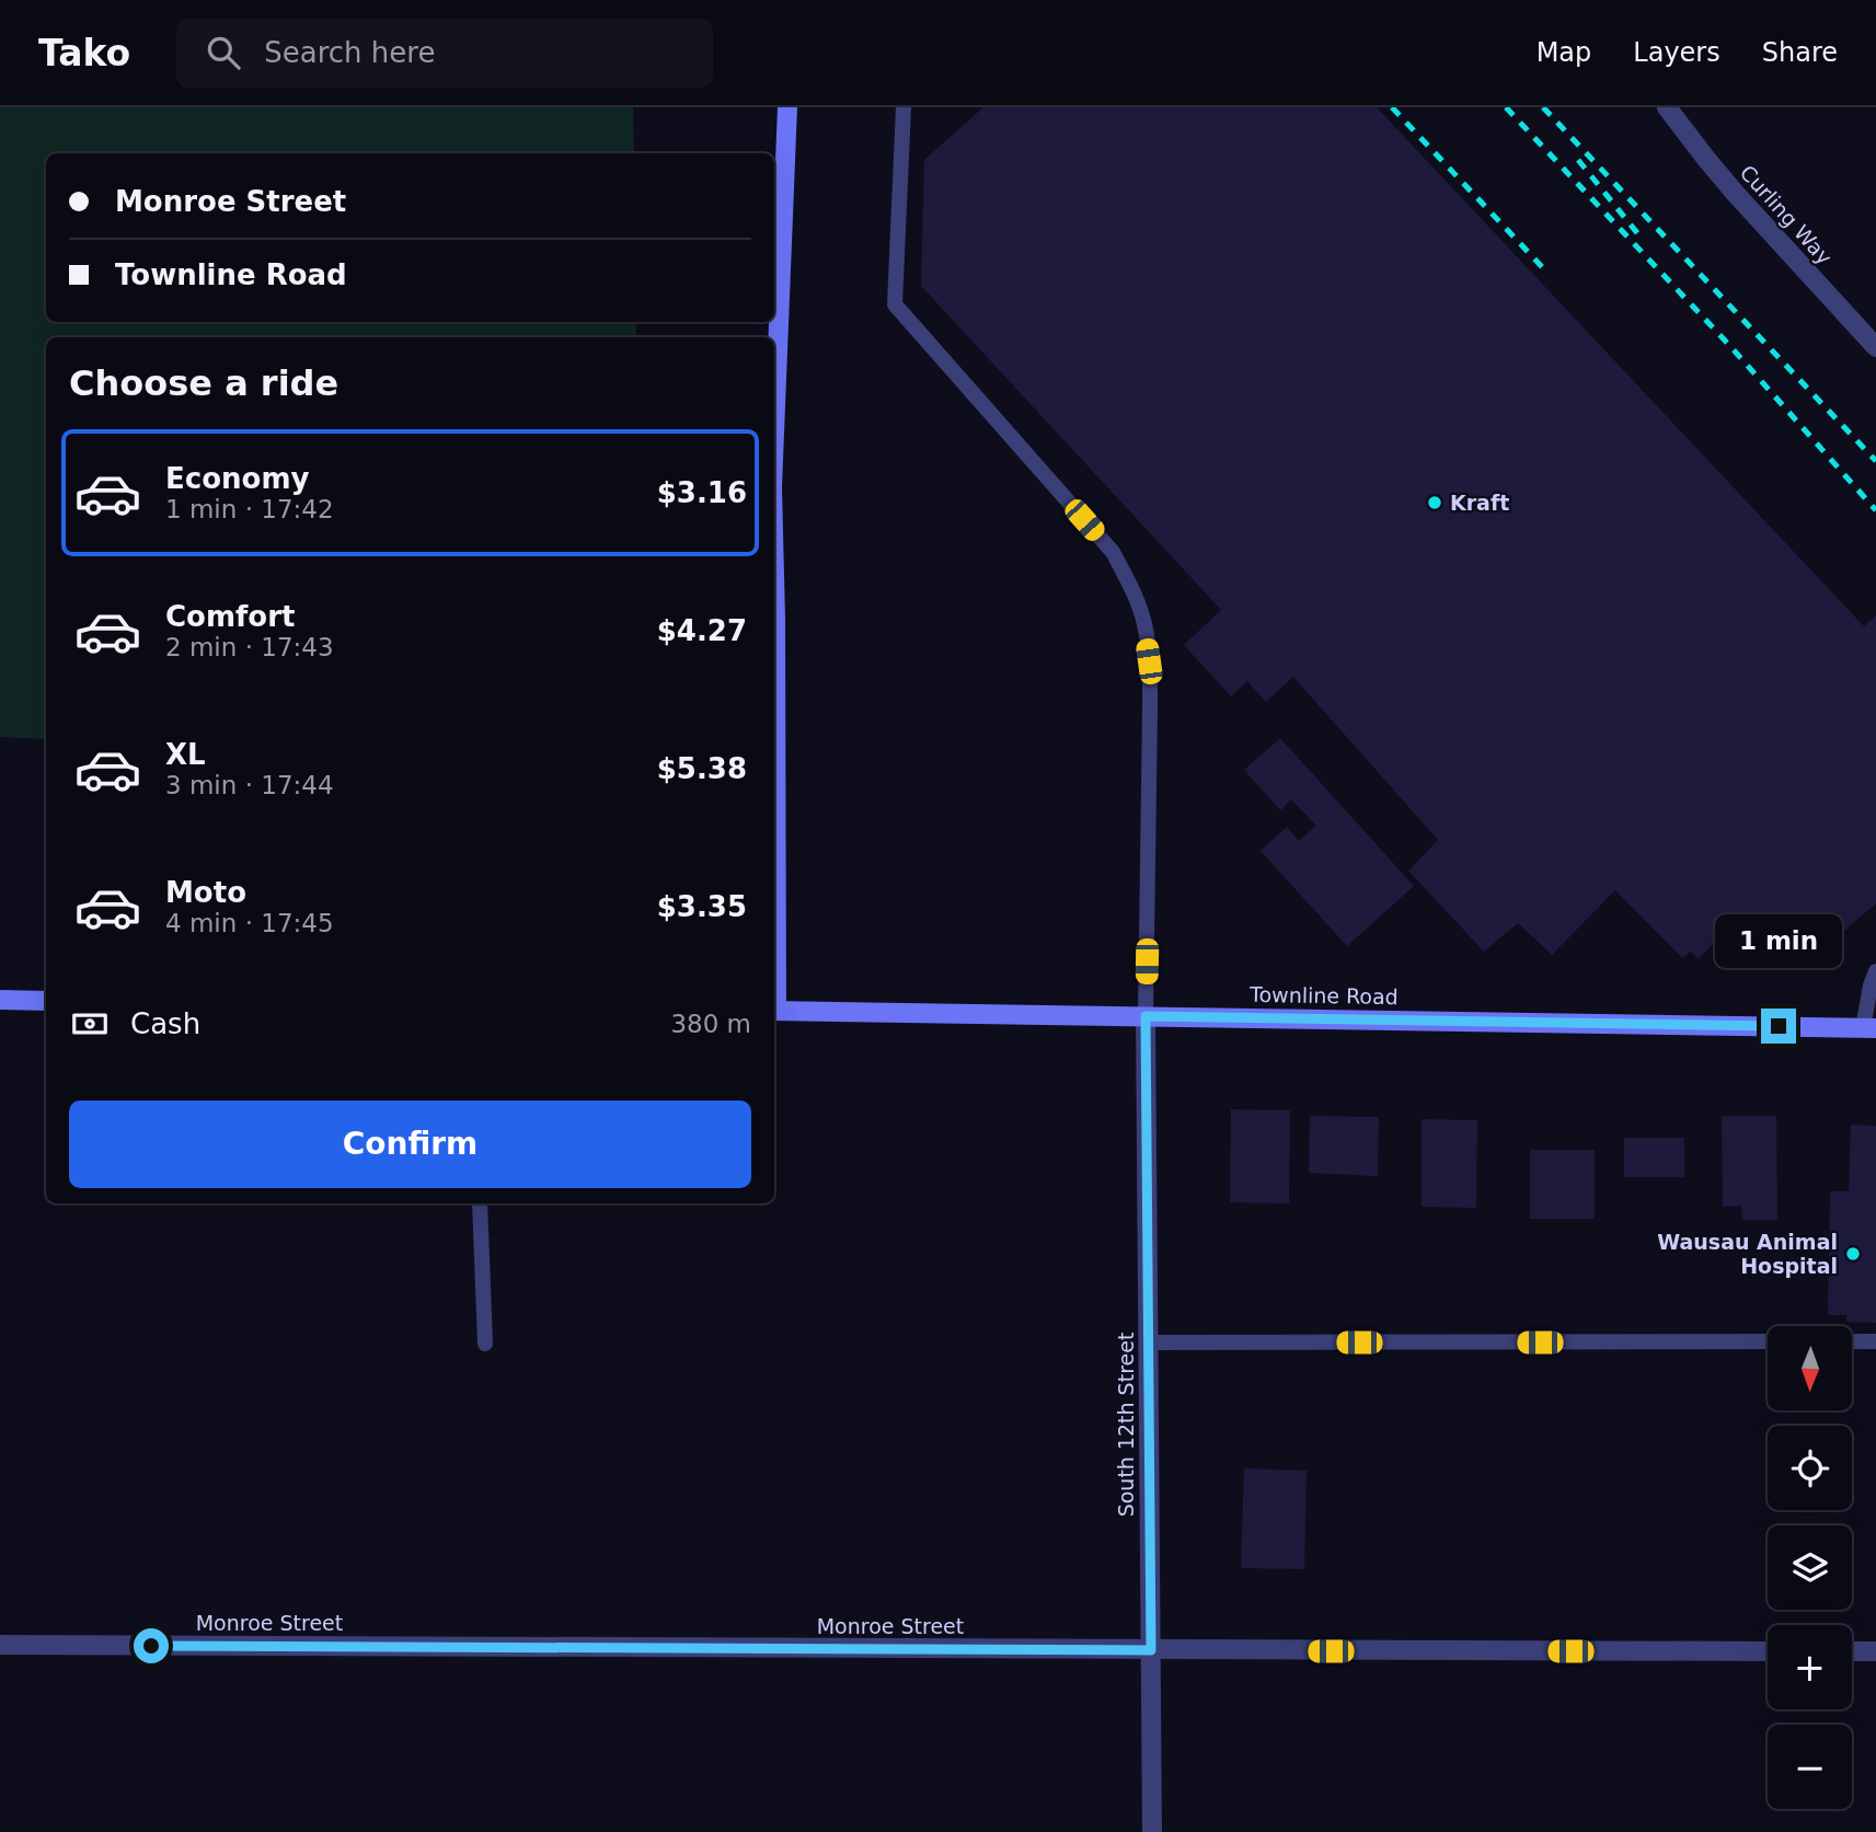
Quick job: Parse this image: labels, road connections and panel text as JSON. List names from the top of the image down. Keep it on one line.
{"streets":{"street":["Curling Way","Townline Road","South 12th Street","Monroe Street"]},"crossings":[["Townline Road","South 12th Street"],["South 12th Street","Monroe Street"]],"places":["Kraft","Wausau Animal Hospital"],"north":"bottom","page":{"header":"Tako","search":"Search here","nav":["Map","Layers","Share"],"banner":["Monroe Street","Townline Road"],"heading":"Choose a ride","list":[{"name":"Economy","note":"1 min · 17:42","value":"$3.16"},{"name":"Comfort","note":"2 min · 17:43","value":"$4.27"},{"name":"XL","note":"3 min · 17:44","value":"$5.38"},{"name":"Moto","note":"4 min · 17:45","value":"$3.35"}],"bubble":"1 min","pay":["Cash","380 m"],"buttons":"Confirm","map_buttons":["+","−"]}}
